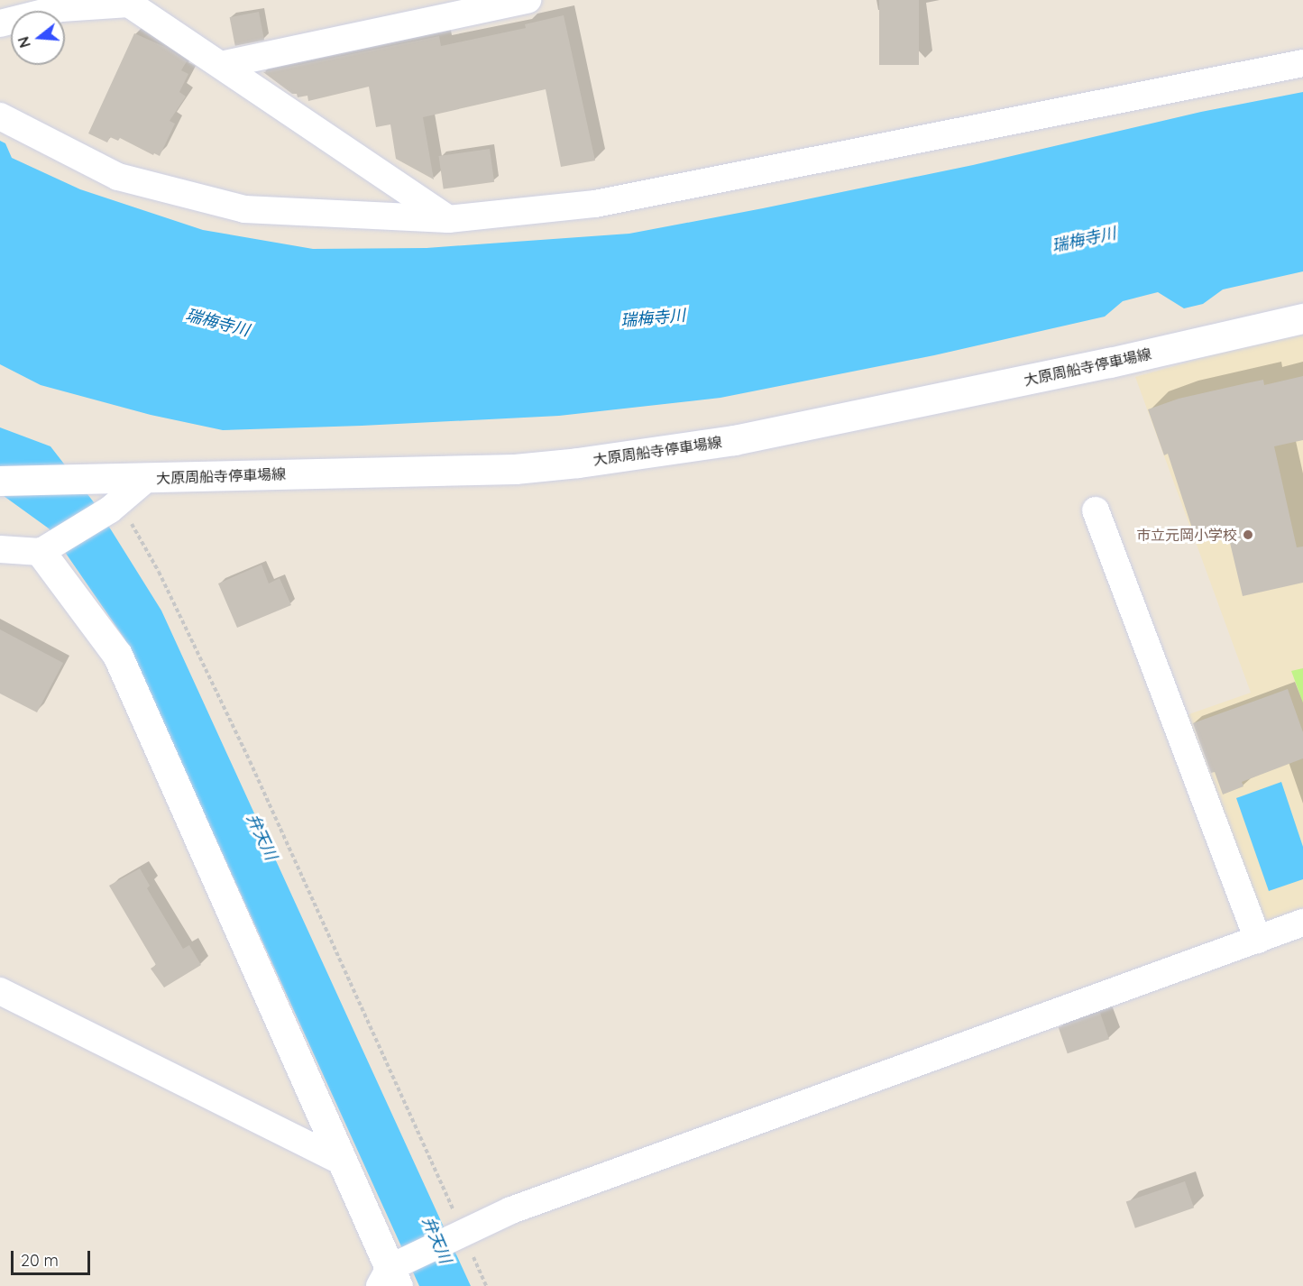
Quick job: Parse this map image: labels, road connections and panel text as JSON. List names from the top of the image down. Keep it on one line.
{"streets":{"main road":["大原周船寺停車場線"]},"water":["瑞梅寺川","弁天川"],"places":["市立元岡小学校"],"scale_bar":"20 m","north":"left"}
